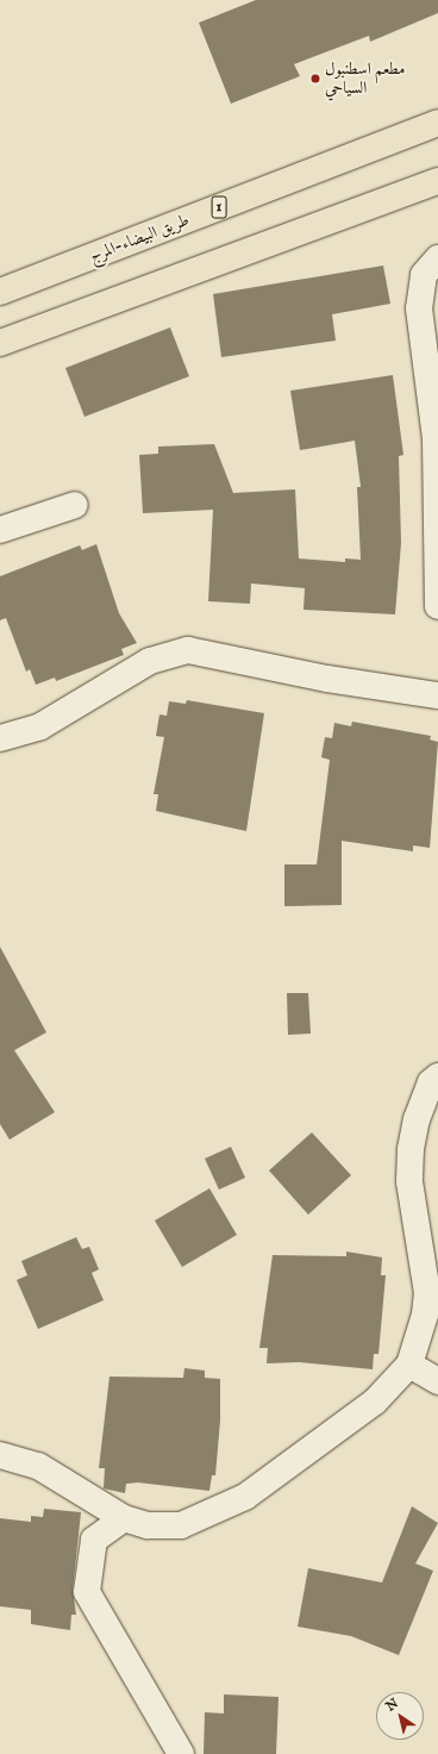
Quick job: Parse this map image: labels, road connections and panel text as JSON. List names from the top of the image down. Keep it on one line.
{"streets":{"highway":["1","طريق البيضاء-المرج"]},"places":["مطعم اسطنبول السياحي"],"north":"top left"}
